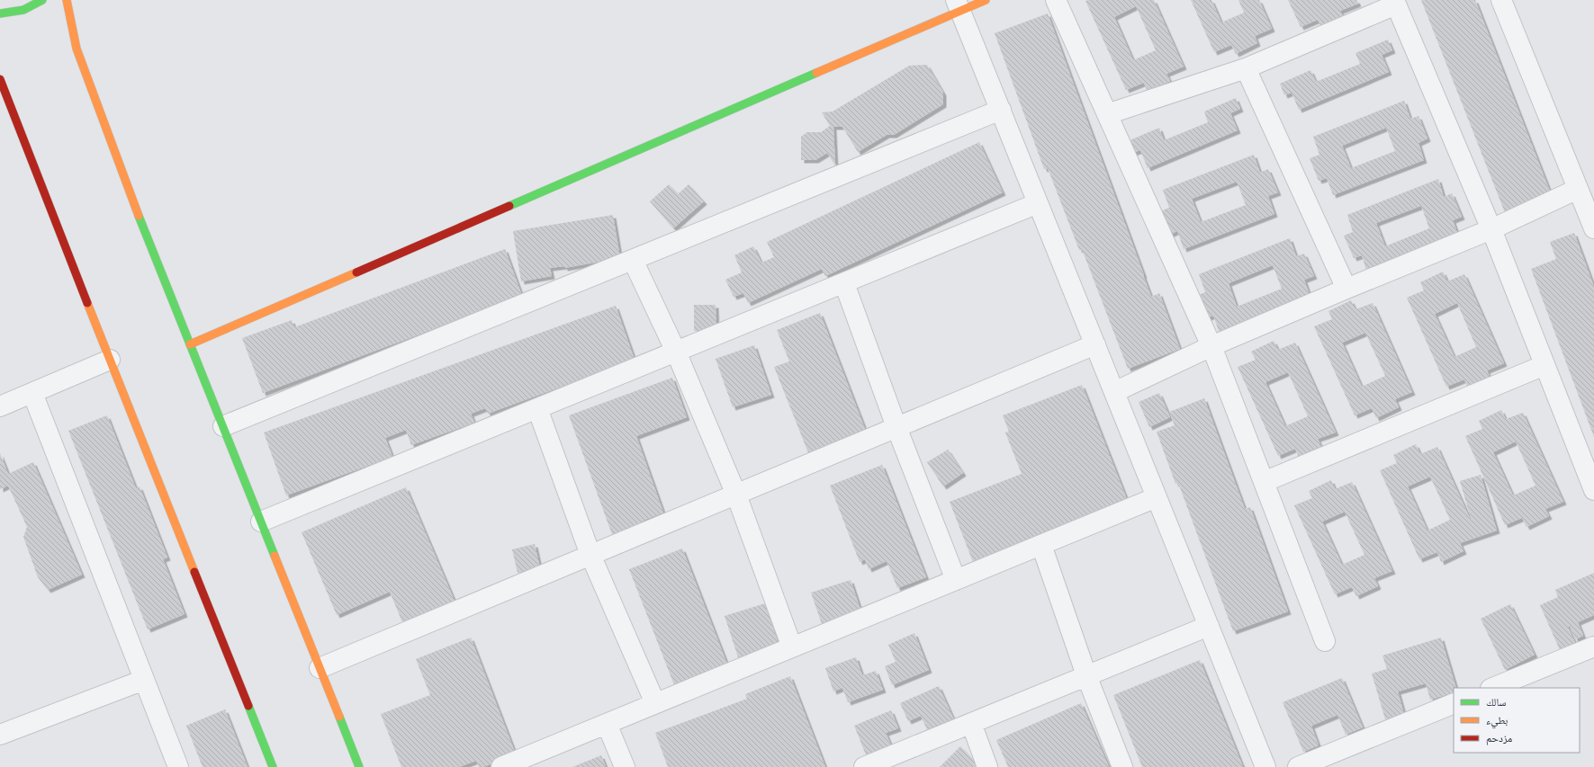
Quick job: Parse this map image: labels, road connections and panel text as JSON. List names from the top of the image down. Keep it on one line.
{"legend":["سالك","بطيء","مزدحم"]}
